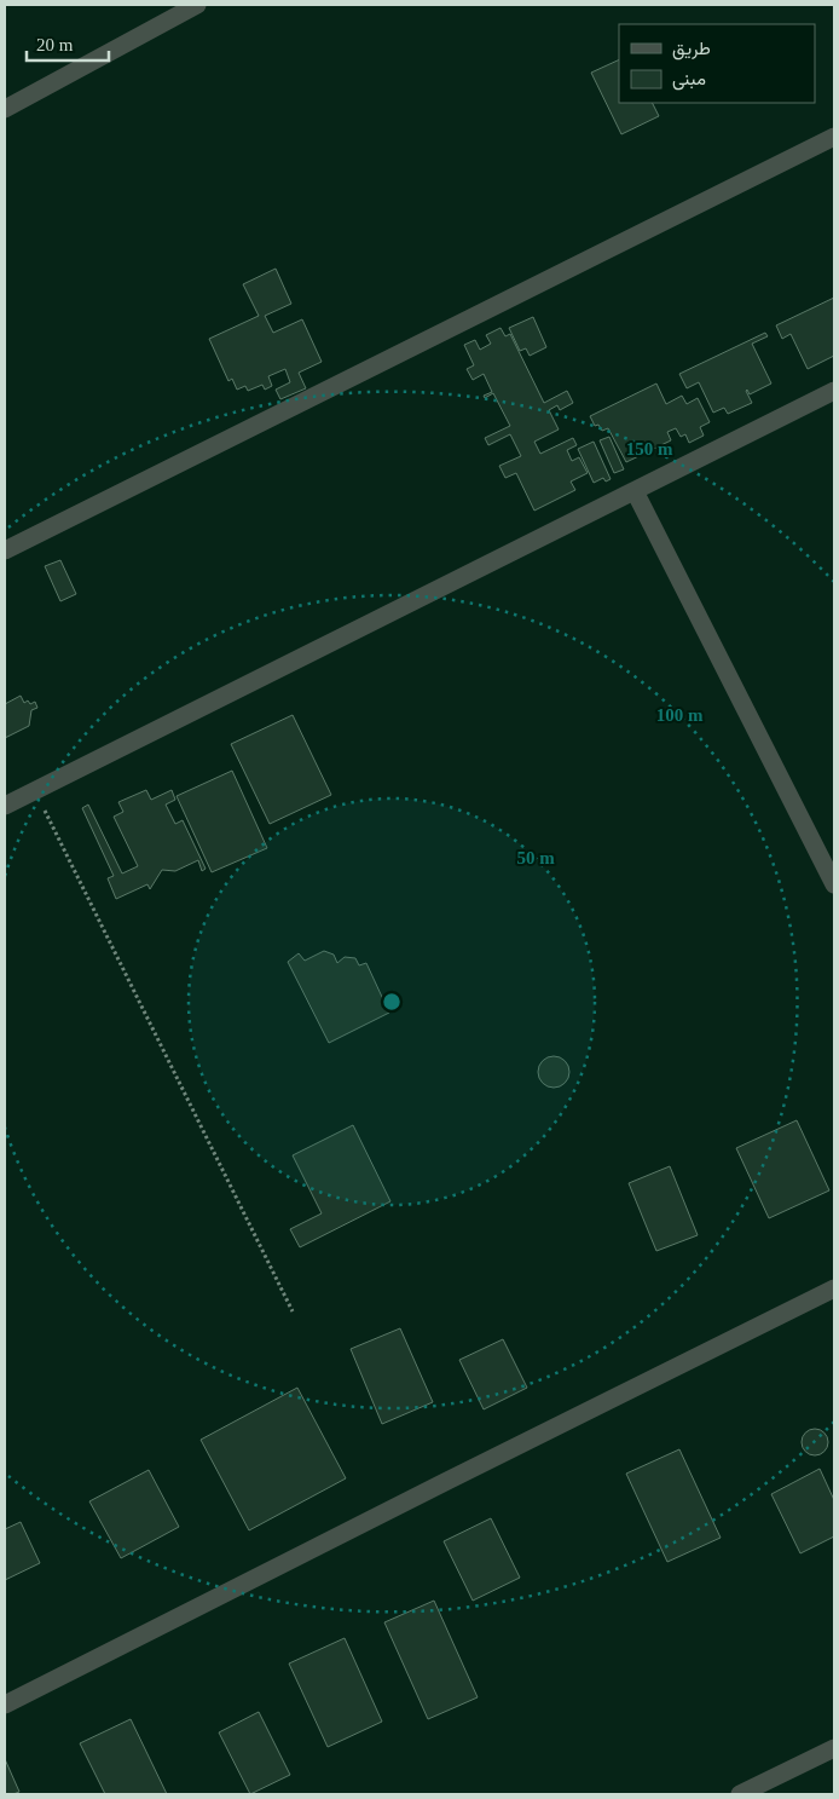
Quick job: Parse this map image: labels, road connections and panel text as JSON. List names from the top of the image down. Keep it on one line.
{"legend":["طريق","مبنى"],"scale_bar":"20 m","rings":["150 m","100 m","50 m"]}
